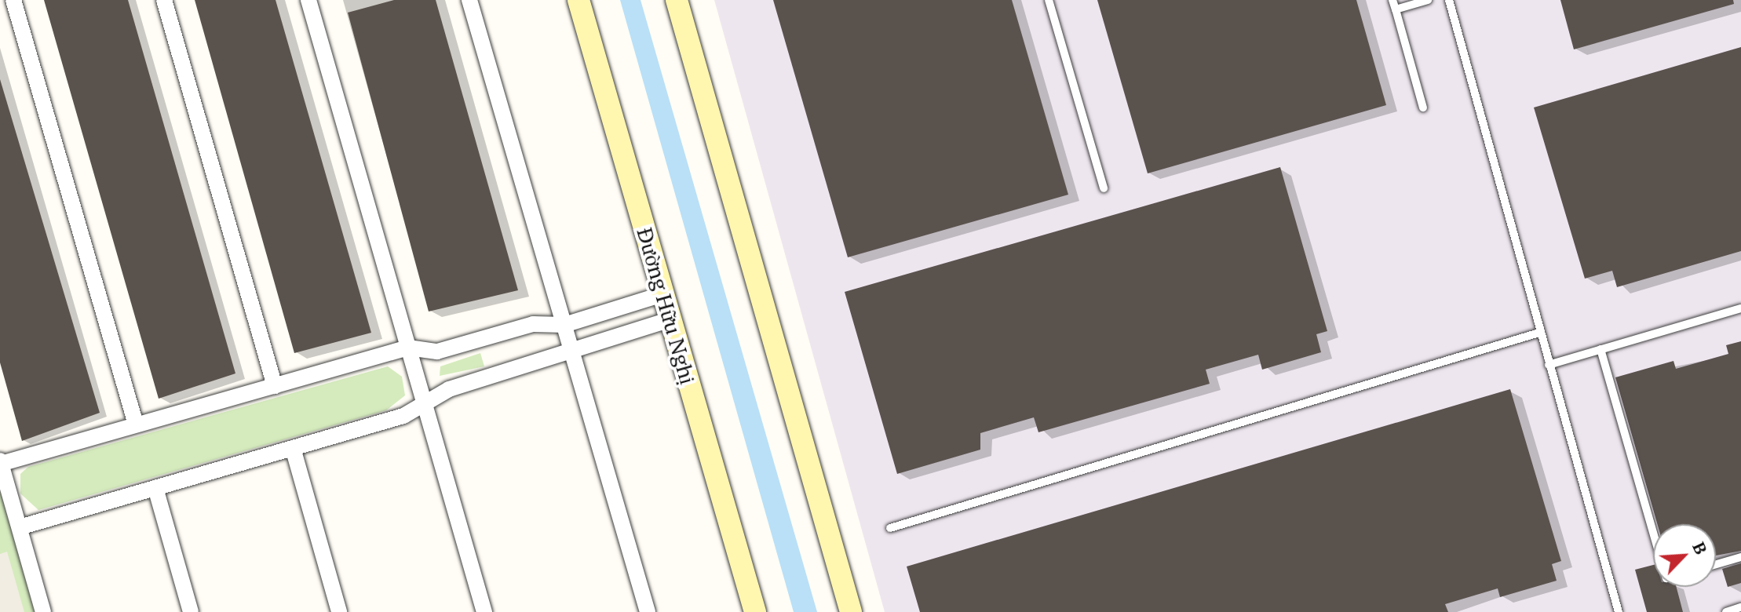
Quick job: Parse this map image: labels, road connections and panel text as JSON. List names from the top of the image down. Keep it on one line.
{"streets":{"main road":["Đường Hữu Nghị"]},"north":"top right"}
